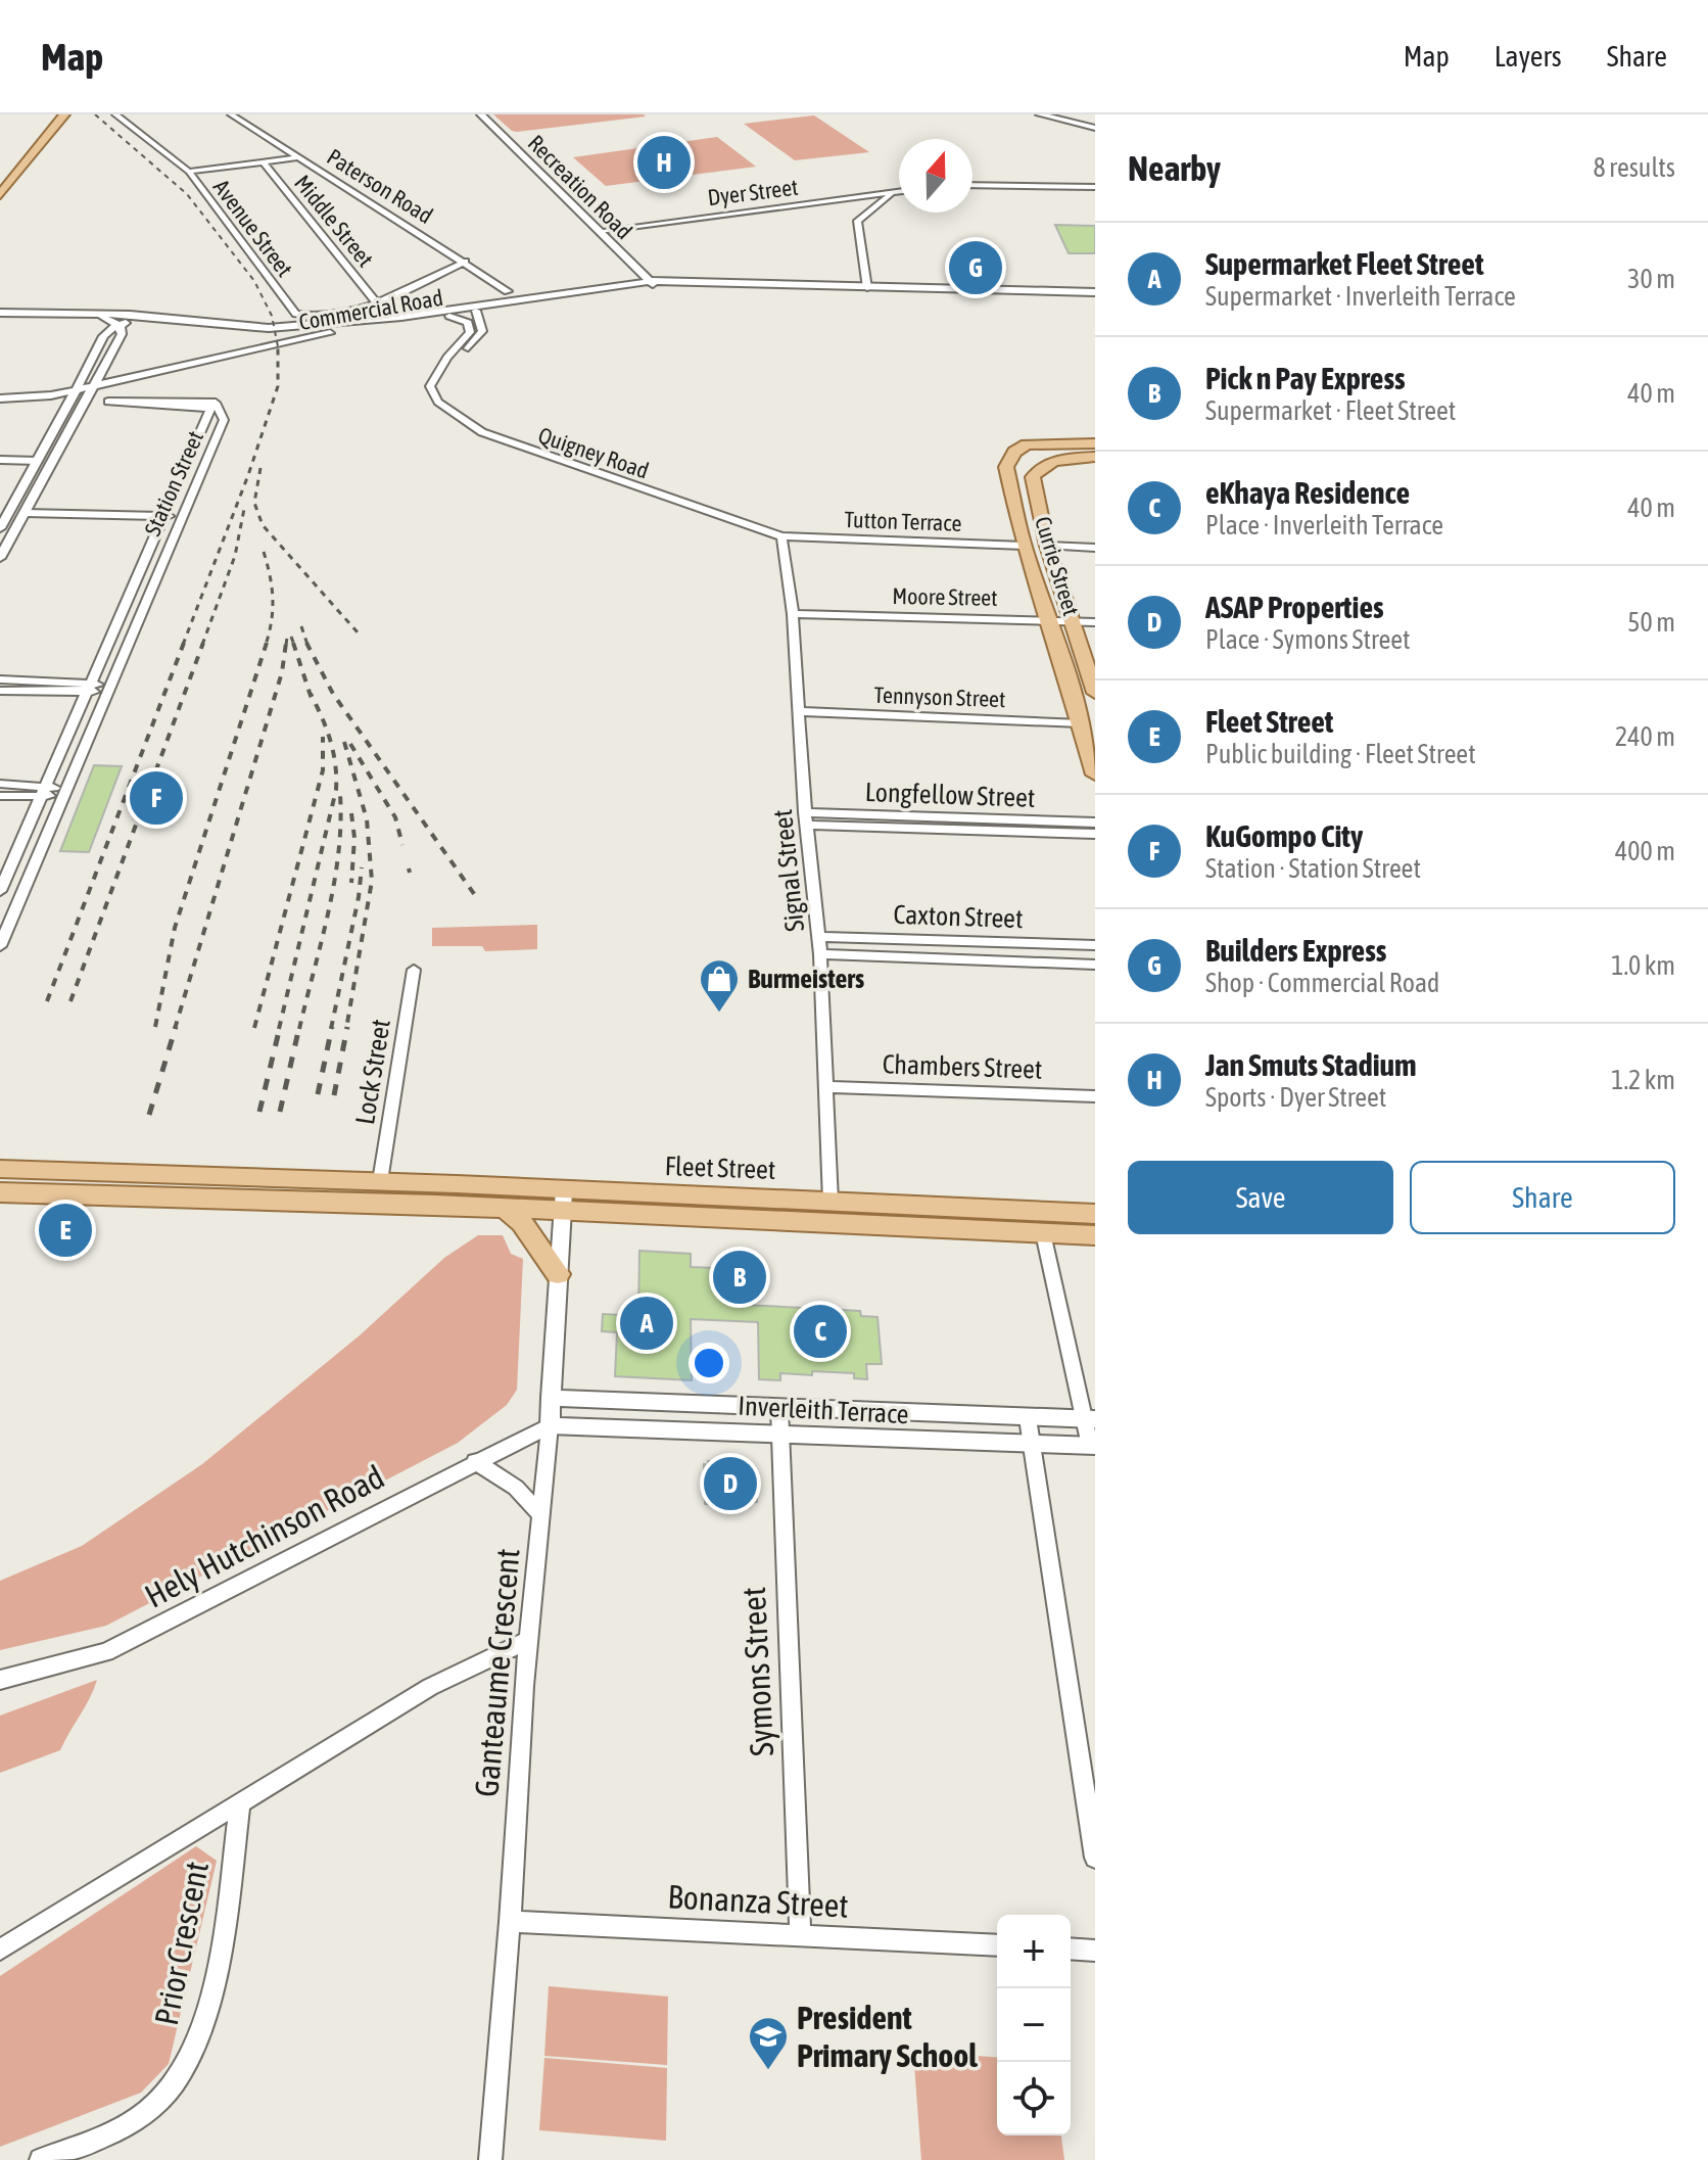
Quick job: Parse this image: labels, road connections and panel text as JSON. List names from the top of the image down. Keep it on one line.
{"streets":{"main road":["Currie Street","Fleet Street"],"street":["Paterson Road","Recreation Road","Dyer Street","Middle Street","Avenue Street","Commercial Road","Quigney Road","Station Street","Tutton Terrace","Moore Street","Tennyson Street","Longfellow Street","Signal Street","Caxton Street","Chambers Street","Lock Street","Inverleith Terrace","Hely Hutchinson Road","Symons Street","Ganteaume Crescent","Bonanza Street","Prior Crescent"]},"crossings":[["Paterson Road","Avenue Street"],["Recreation Road","Dyer Street"],["Recreation Road","Commercial Road"],["Middle Street","Avenue Street"],["Quigney Road","Tutton Terrace"],["Quigney Road","Signal Street"],["Tutton Terrace","Currie Street"],["Tutton Terrace","Signal Street"],["Currie Street","Moore Street"],["Currie Street","Tennyson Street"],["Moore Street","Signal Street"],["Tennyson Street","Signal Street"],["Longfellow Street","Signal Street"],["Signal Street","Caxton Street"],["Signal Street","Chambers Street"],["Signal Street","Fleet Street"],["Lock Street","Fleet Street"],["Fleet Street","Ganteaume Crescent"],["Inverleith Terrace","Hely Hutchinson Road"],["Inverleith Terrace","Symons Street"],["Inverleith Terrace","Ganteaume Crescent"],["Hely Hutchinson Road","Ganteaume Crescent"],["Symons Street","Bonanza Street"],["Ganteaume Crescent","Bonanza Street"],["Ganteaume Crescent","Prior Crescent"]],"places":{"shop":["Burmeisters"],"school or university":["President Primary School"]},"north":"top","page":{"header":"Map","nav":["Map","Layers","Share"],"heading":["Nearby","8 results"],"pins":["H","G","F","E","B","A","C","D"],"list":[{"mark":"A","name":"Supermarket Fleet Street","note":"Supermarket · Inverleith Terrace","value":"30 m"},{"mark":"B","name":"Pick n Pay Express","note":"Supermarket · Fleet Street","value":"40 m"},{"mark":"C","name":"eKhaya Residence","note":"Place · Inverleith Terrace","value":"40 m"},{"mark":"D","name":"ASAP Properties","note":"Place · Symons Street","value":"50 m"},{"mark":"E","name":"Fleet Street","note":"Public building · Fleet Street","value":"240 m"},{"mark":"F","name":"KuGompo City","note":"Station · Station Street","value":"400 m"},{"mark":"G","name":"Builders Express","note":"Shop · Commercial Road","value":"1.0 km"},{"mark":"H","name":"Jan Smuts Stadium","note":"Sports · Dyer Street","value":"1.2 km"}],"buttons":["Save","Share"],"map_buttons":["+","−"]}}
